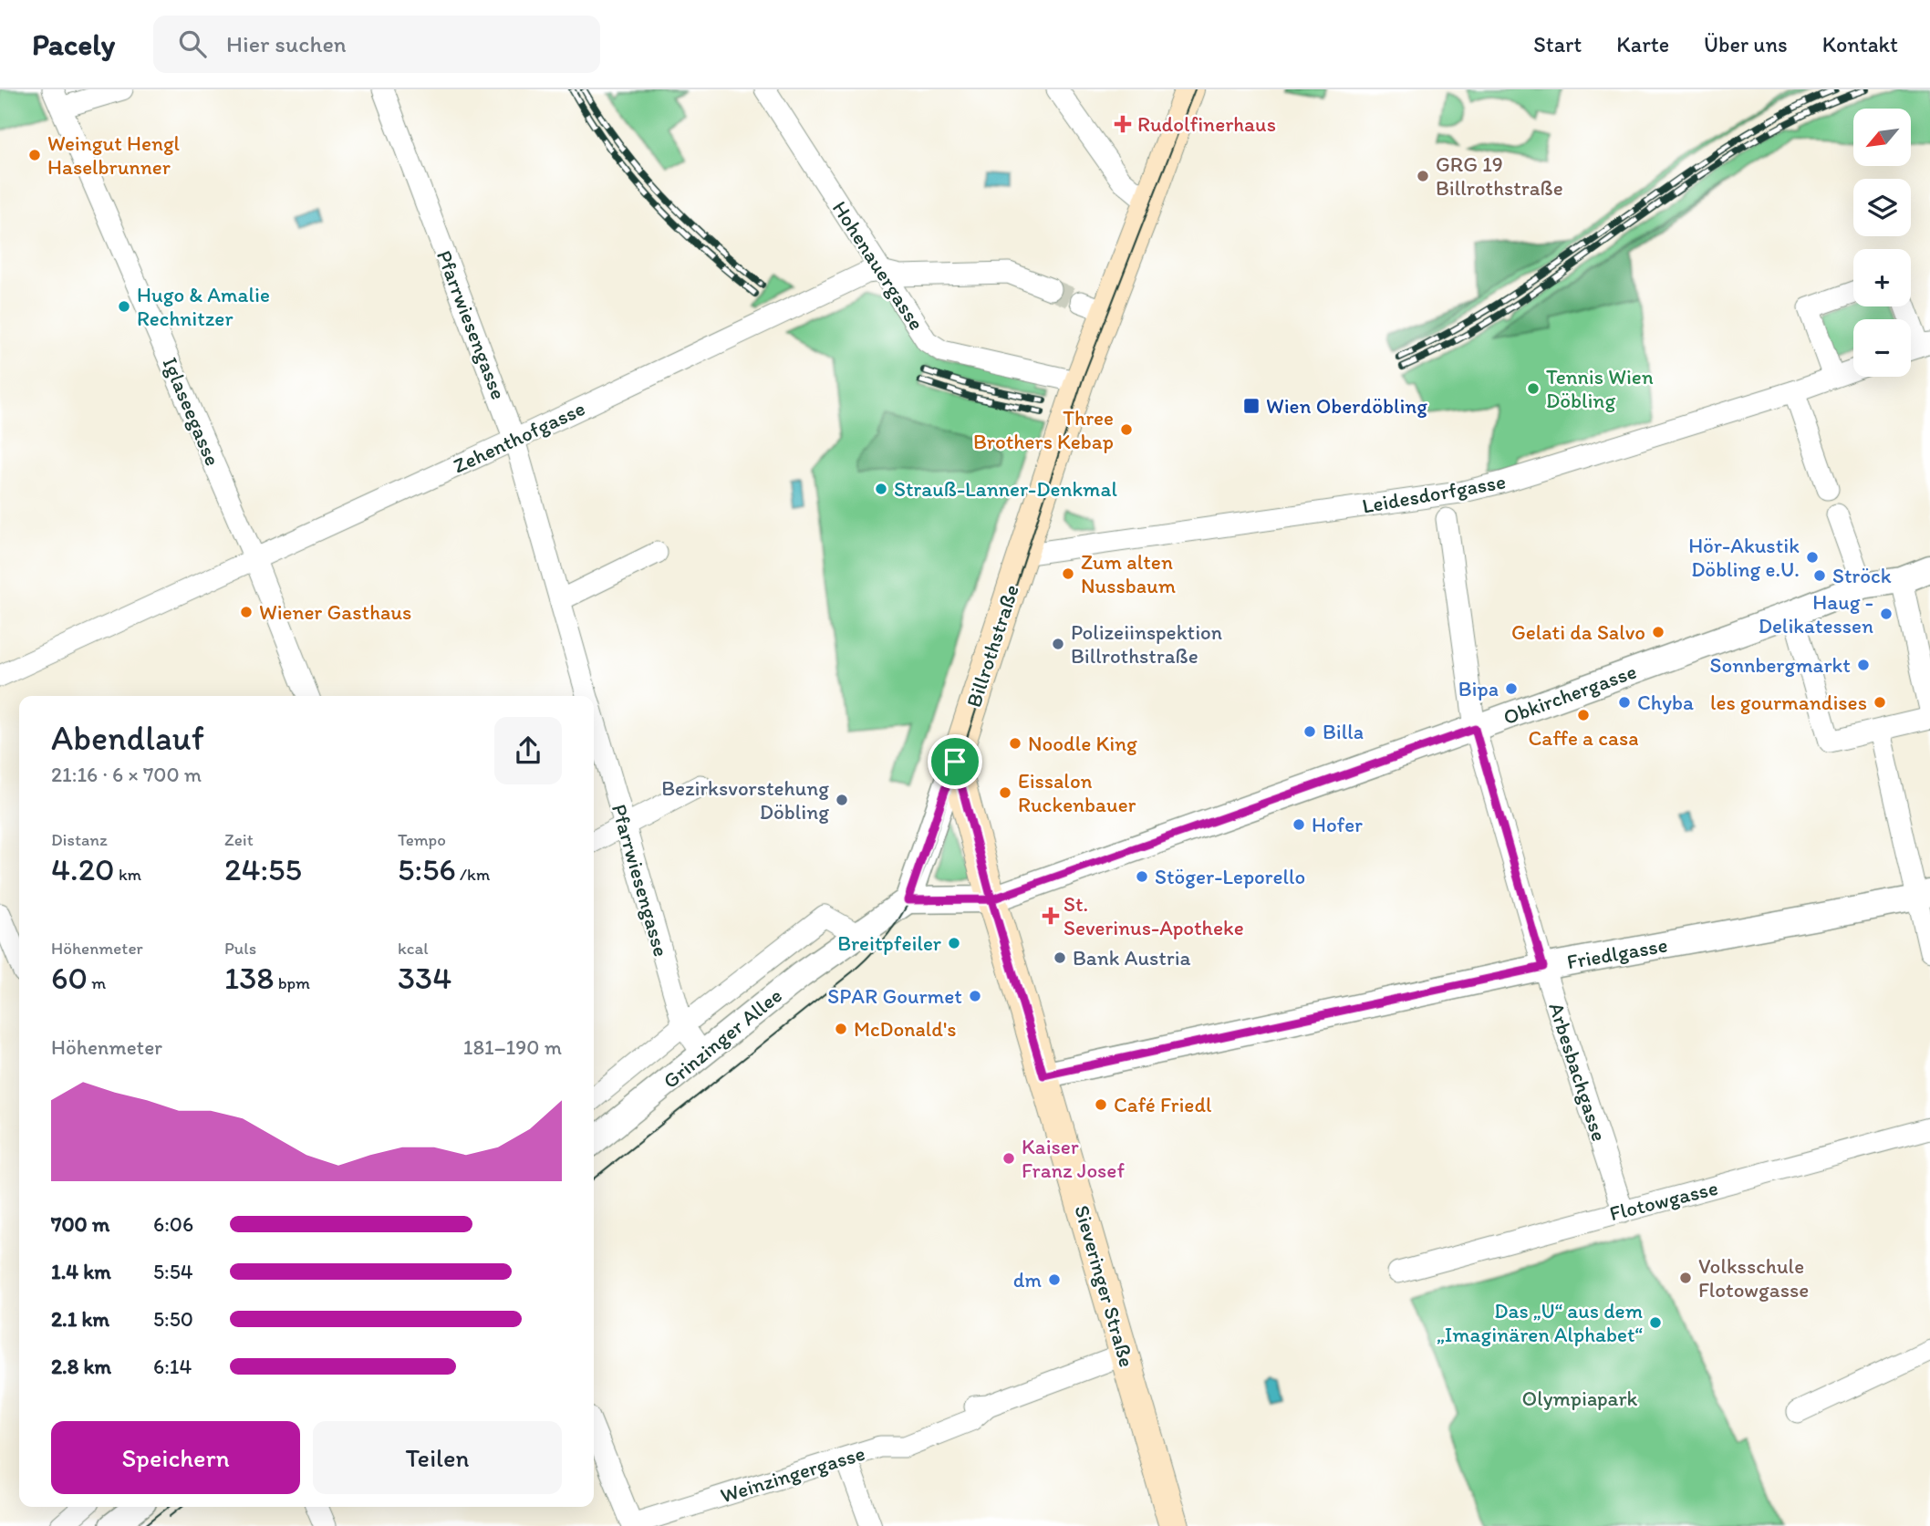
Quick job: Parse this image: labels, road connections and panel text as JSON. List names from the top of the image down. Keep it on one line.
{"streets":{"main road":["Billrothstraße","Sieveringer Straße"],"street":["Hohenauergasse","Pfarrwiesengasse","Iglaseegasse","Zehenthofgasse","Leidesdorfgasse","Obkirchergasse","Friedlgasse","Grinzinger Allee","Arbesbachgasse","Flotowgasse","Weinzingergasse"]},"crossings":[["Hohenauergasse","Zehenthofgasse"],["Hohenauergasse","Billrothstraße"],["Pfarrwiesengasse","Zehenthofgasse"],["Pfarrwiesengasse","Grinzinger Allee"],["Iglaseegasse","Zehenthofgasse"],["Leidesdorfgasse","Billrothstraße"],["Obkirchergasse","Grinzinger Allee"],["Obkirchergasse","Arbesbachgasse"],["Obkirchergasse","Sieveringer Straße"],["Friedlgasse","Arbesbachgasse"],["Friedlgasse","Sieveringer Straße"],["Arbesbachgasse","Flotowgasse"],["Sieveringer Straße","Weinzingergasse"]],"parks":["Olympiapark"],"places":{"health":["Rudolfinerhaus","St. Severinus-Apotheke"],"other":["Weingut Hengl Haselbrunner","GRG 19 Billrothstraße","Hugo & Amalie Rechnitzer","Tennis Wien Döbling","Three Brothers Kebap","Strauß-Lanner-Denkmal","Hör-Akustik Döbling e.U.","Zum alten Nussbaum","Ströck","Wiener Gasthaus","Haug - Delikatessen","Gelati da Salvo","Polizeiinspektion Billrothstraße","Sonnbergmarkt","Bipa","Chyba","les gourmandises","Caffe a casa","Billa","Noodle King","Eissalon Ruckenbauer","Bezirksvorstehung Döbling","Hofer","Stöger-Leporello","Breitpfeiler","Bank Austria","SPAR Gourmet","McDonald's","Café Friedl","Kaiser Franz Josef","Volksschule Flotowgasse","dm","Das „U“ aus dem „Imaginären Alphabet“"],"transit":["Wien Oberdöbling"]},"north":"bottom left","page":{"header":"Pacely","search":"Hier suchen","nav":["Start","Karte","Über uns","Kontakt"],"map_buttons":["+","−"],"heading":["Abendlauf","21:16 · 6 × 700 m"],"stats":[["Distanz","4.20 km"],["Zeit","24:55"],["Tempo","5:56 /km"],["Höhenmeter","60 m"],["Puls","138 bpm"],["kcal","334"]],"chart":["Höhenmeter","181–190 m"],"list":[{"name":"700 m","note":"6:06"},{"name":"1.4 km","note":"5:54"},{"name":"2.1 km","note":"5:50"},{"name":"2.8 km","note":"6:14"}],"buttons":["Speichern","Teilen"]}}
